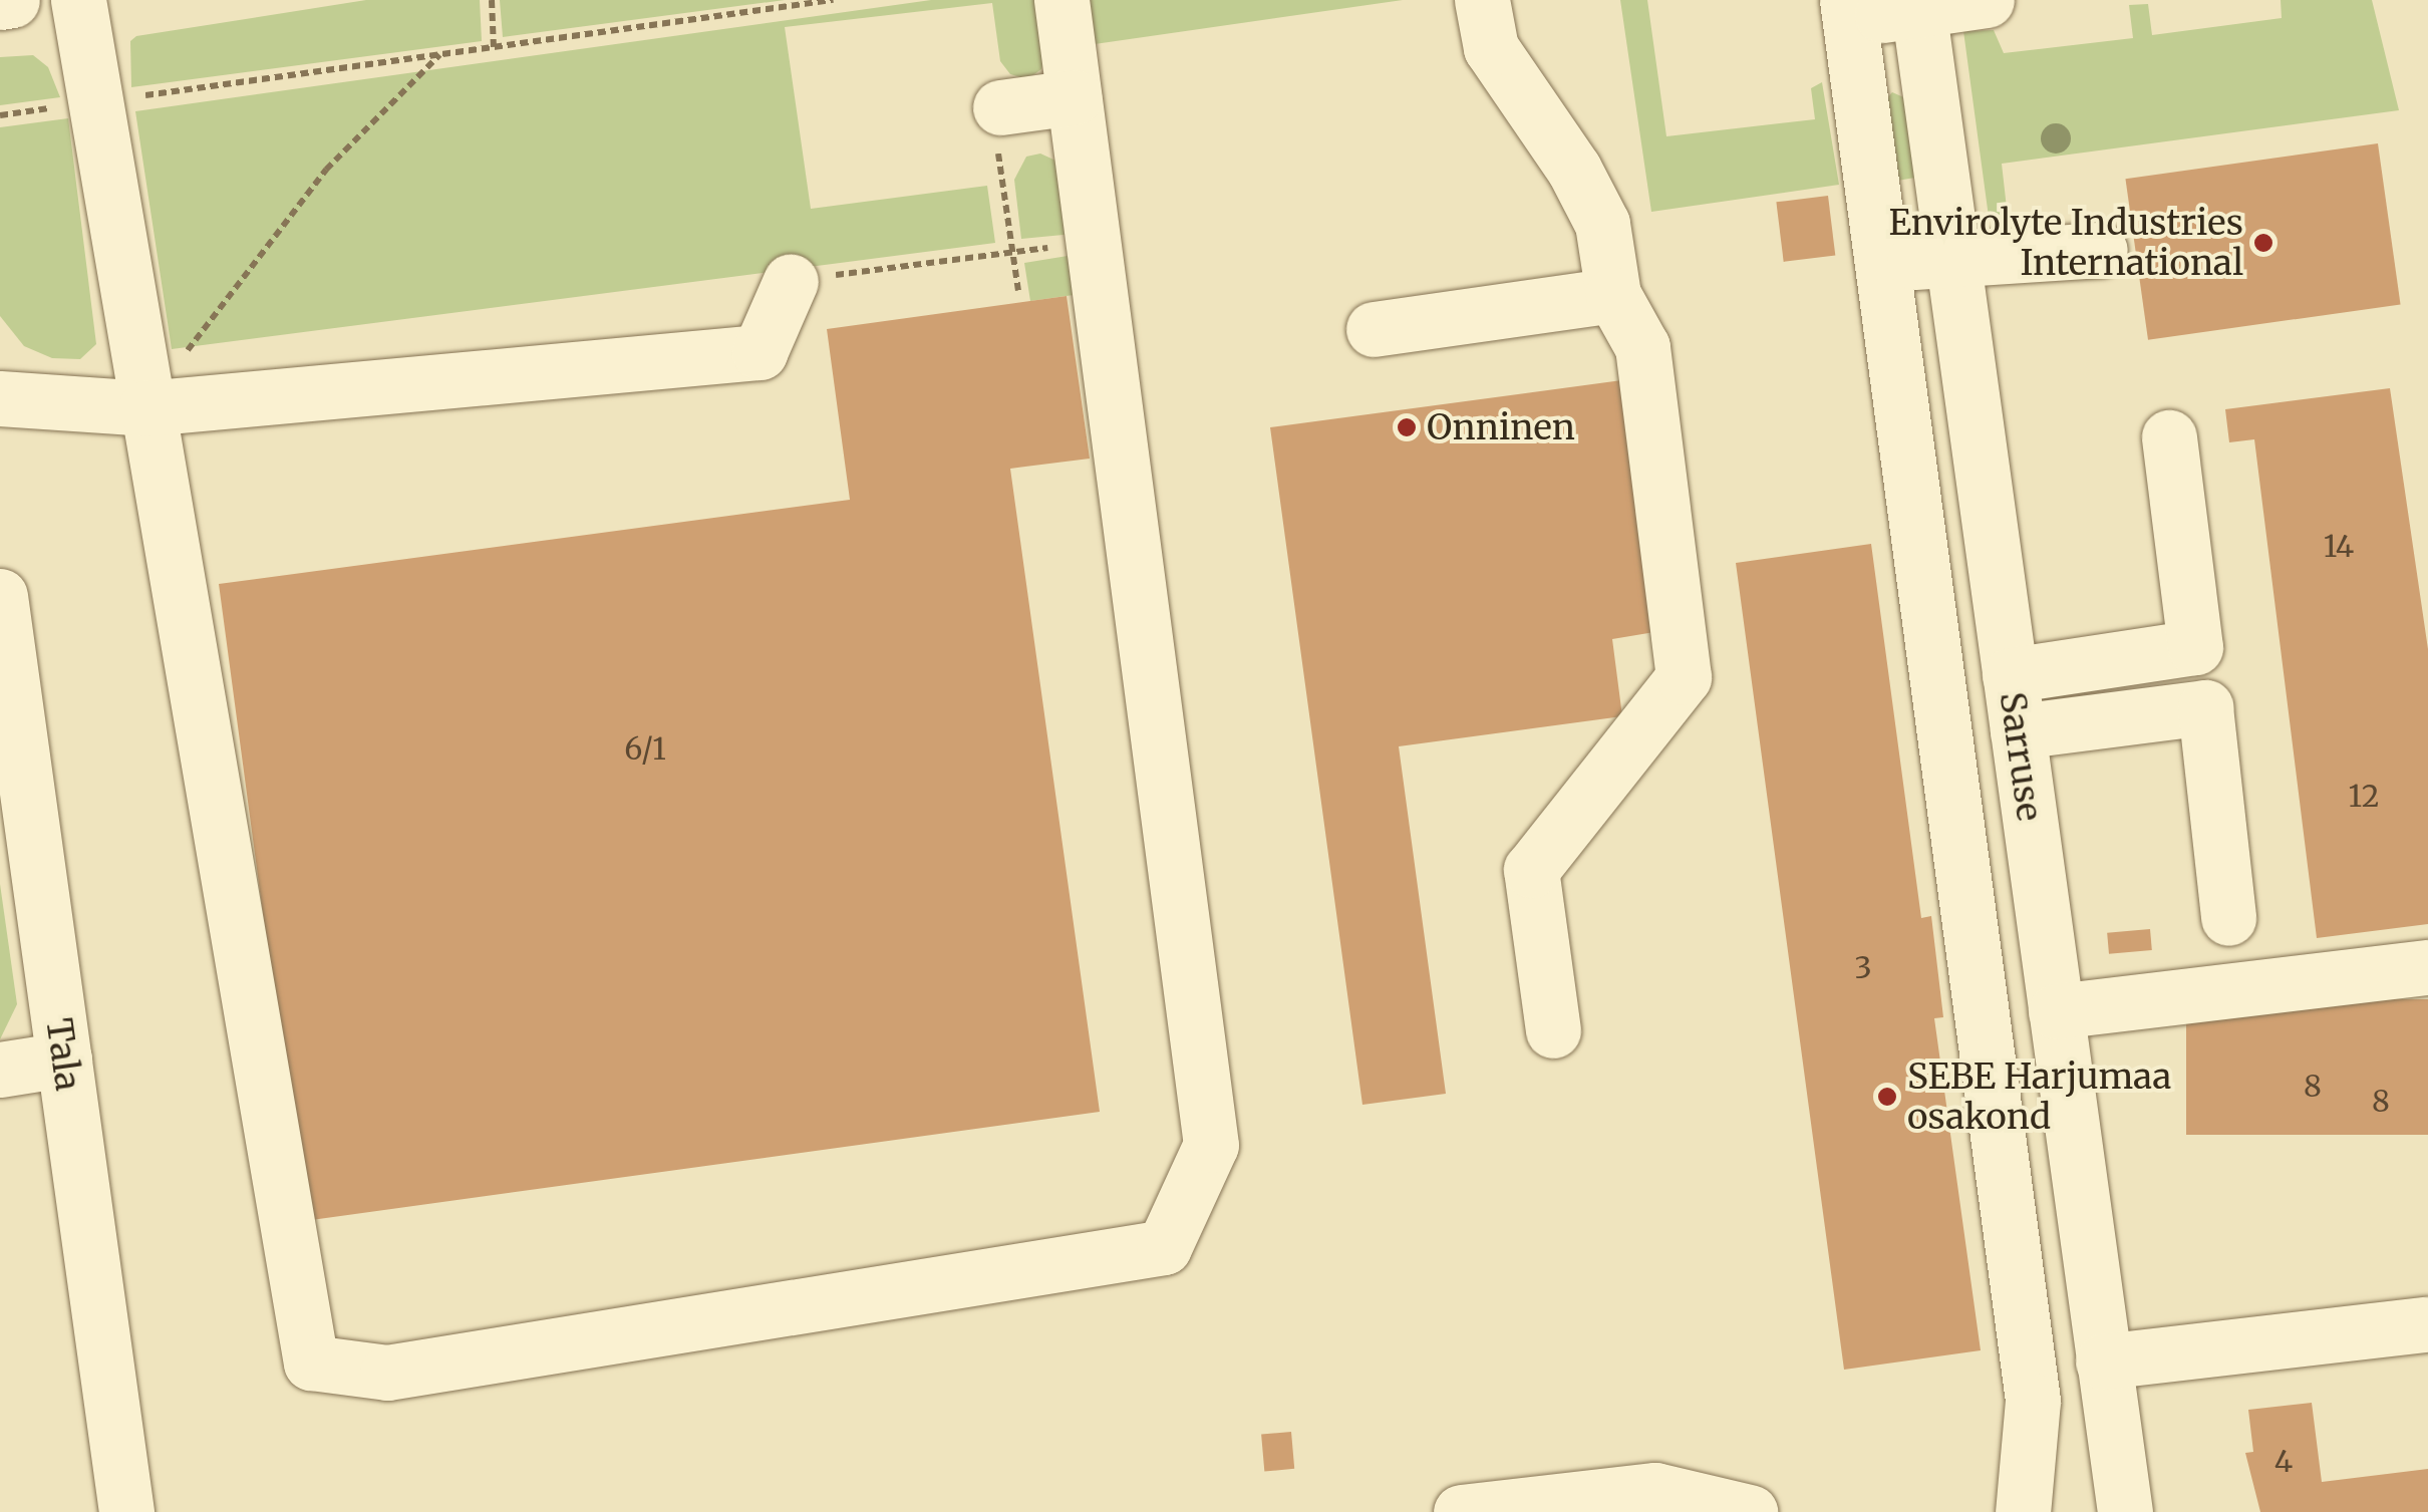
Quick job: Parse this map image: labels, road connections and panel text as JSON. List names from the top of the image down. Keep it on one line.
{"streets":{"street":["Sarruse","Tala"]},"places":["Envirolyte Industries International","Onninen","SEBE Harjumaa osakond"],"house_numbers":["14","6/1","12","3","8","8","4"]}
